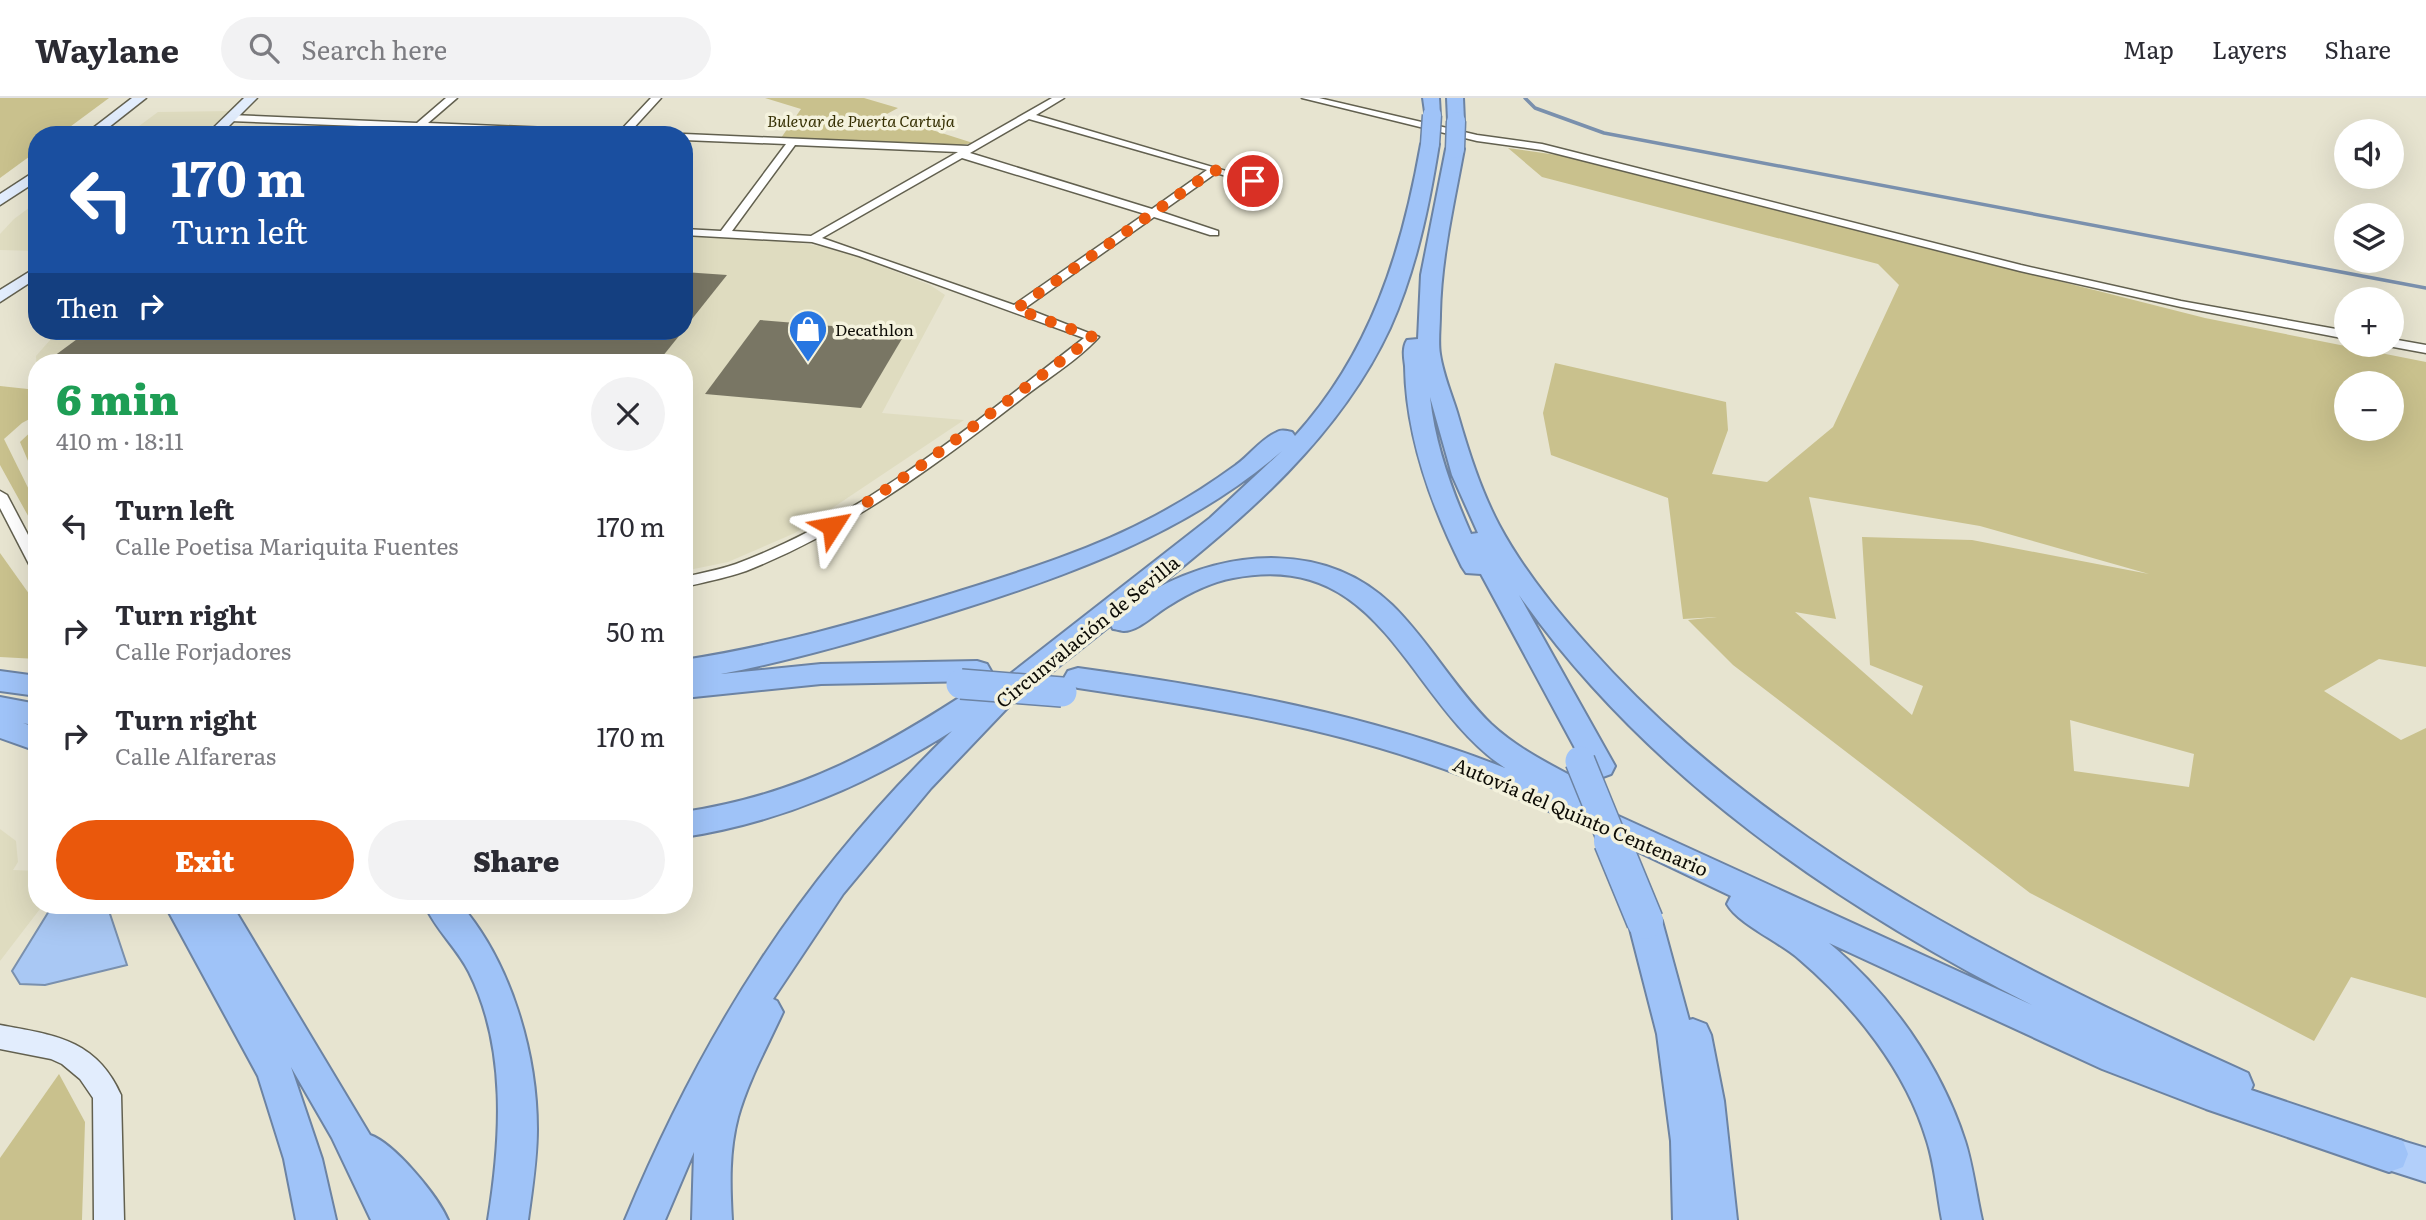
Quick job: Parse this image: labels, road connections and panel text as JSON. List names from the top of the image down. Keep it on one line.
{"streets":{"highway":["Circunvalación de Sevilla","Autovía del Quinto Centenario"]},"parks":["Bulevar de Puerta Cartuja"],"places":{"shop":["Decathlon"]},"page":{"header":"Waylane","search":"Search here","nav":["Map","Layers","Share"],"map_buttons":["+","−"],"turn":["170 m","Turn left"],"then":"Then","heading":["6 min","410 m · 18:11"],"list":[{"name":"Turn left","note":"Calle Poetisa Mariquita Fuentes","value":"170 m"},{"name":"Turn right","note":"Calle Forjadores","value":"50 m"},{"name":"Turn right","note":"Calle Alfareras","value":"170 m"}],"buttons":["Exit","Share"]}}
